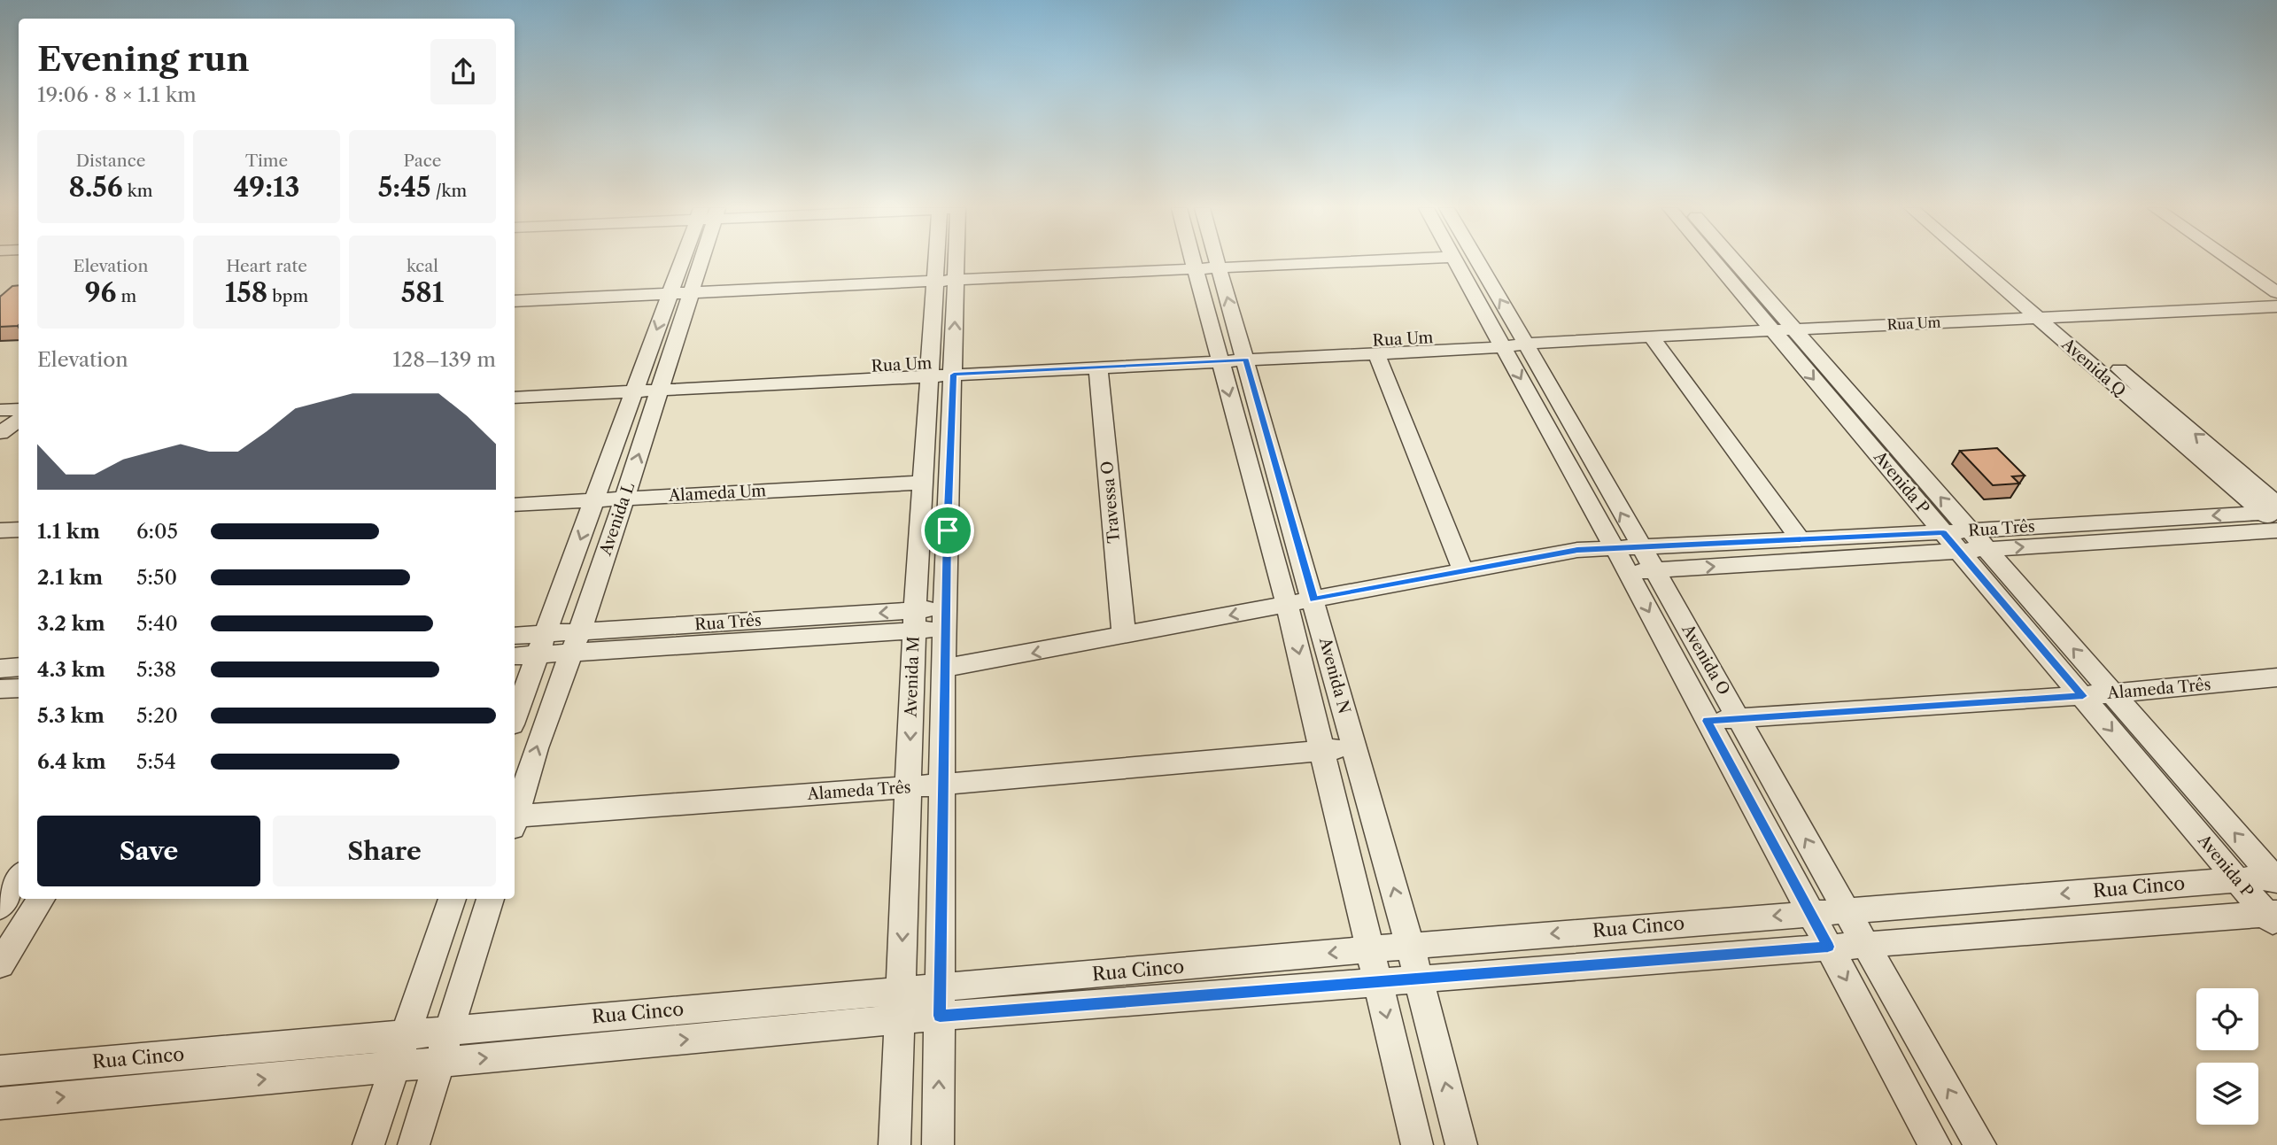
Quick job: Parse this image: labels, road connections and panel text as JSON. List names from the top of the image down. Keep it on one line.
{"streets":{"street":["Rua Um","Avenida Q","Avenida P","Alameda Um","Travessa O","Avenida L","Rua Três","Avenida O","Avenida N","Avenida M","Alameda Três","Rua Cinco"]},"crossings":[["Rua Um","Avenida Q"],["Rua Um","Avenida P"],["Rua Um","Travessa O"],["Rua Um","Avenida L"],["Rua Um","Avenida O"],["Rua Um","Avenida N"],["Rua Um","Avenida M"],["Avenida Q","Rua Três"],["Avenida P","Rua Três"],["Avenida P","Alameda Três"],["Avenida P","Rua Cinco"],["Alameda Um","Avenida L"],["Alameda Um","Avenida M"],["Travessa O","Rua Três"],["Avenida L","Rua Três"],["Rua Três","Avenida O"],["Rua Três","Avenida N"],["Rua Três","Avenida M"],["Avenida O","Alameda Três"],["Avenida O","Rua Cinco"],["Avenida N","Alameda Três"],["Avenida N","Rua Cinco"],["Avenida M","Alameda Três"],["Avenida M","Rua Cinco"]],"page":{"heading":["Evening run","19:06 · 8 × 1.1 km"],"stats":[["Distance","8.56 km"],["Time","49:13"],["Pace","5:45 /km"],["Elevation","96 m"],["Heart rate","158 bpm"],["kcal","581"]],"chart":["Elevation","128–139 m"],"list":[{"name":"1.1 km","note":"6:05"},{"name":"2.1 km","note":"5:50"},{"name":"3.2 km","note":"5:40"},{"name":"4.3 km","note":"5:38"},{"name":"5.3 km","note":"5:20"},{"name":"6.4 km","note":"5:54"}],"buttons":["Save","Share"]}}
